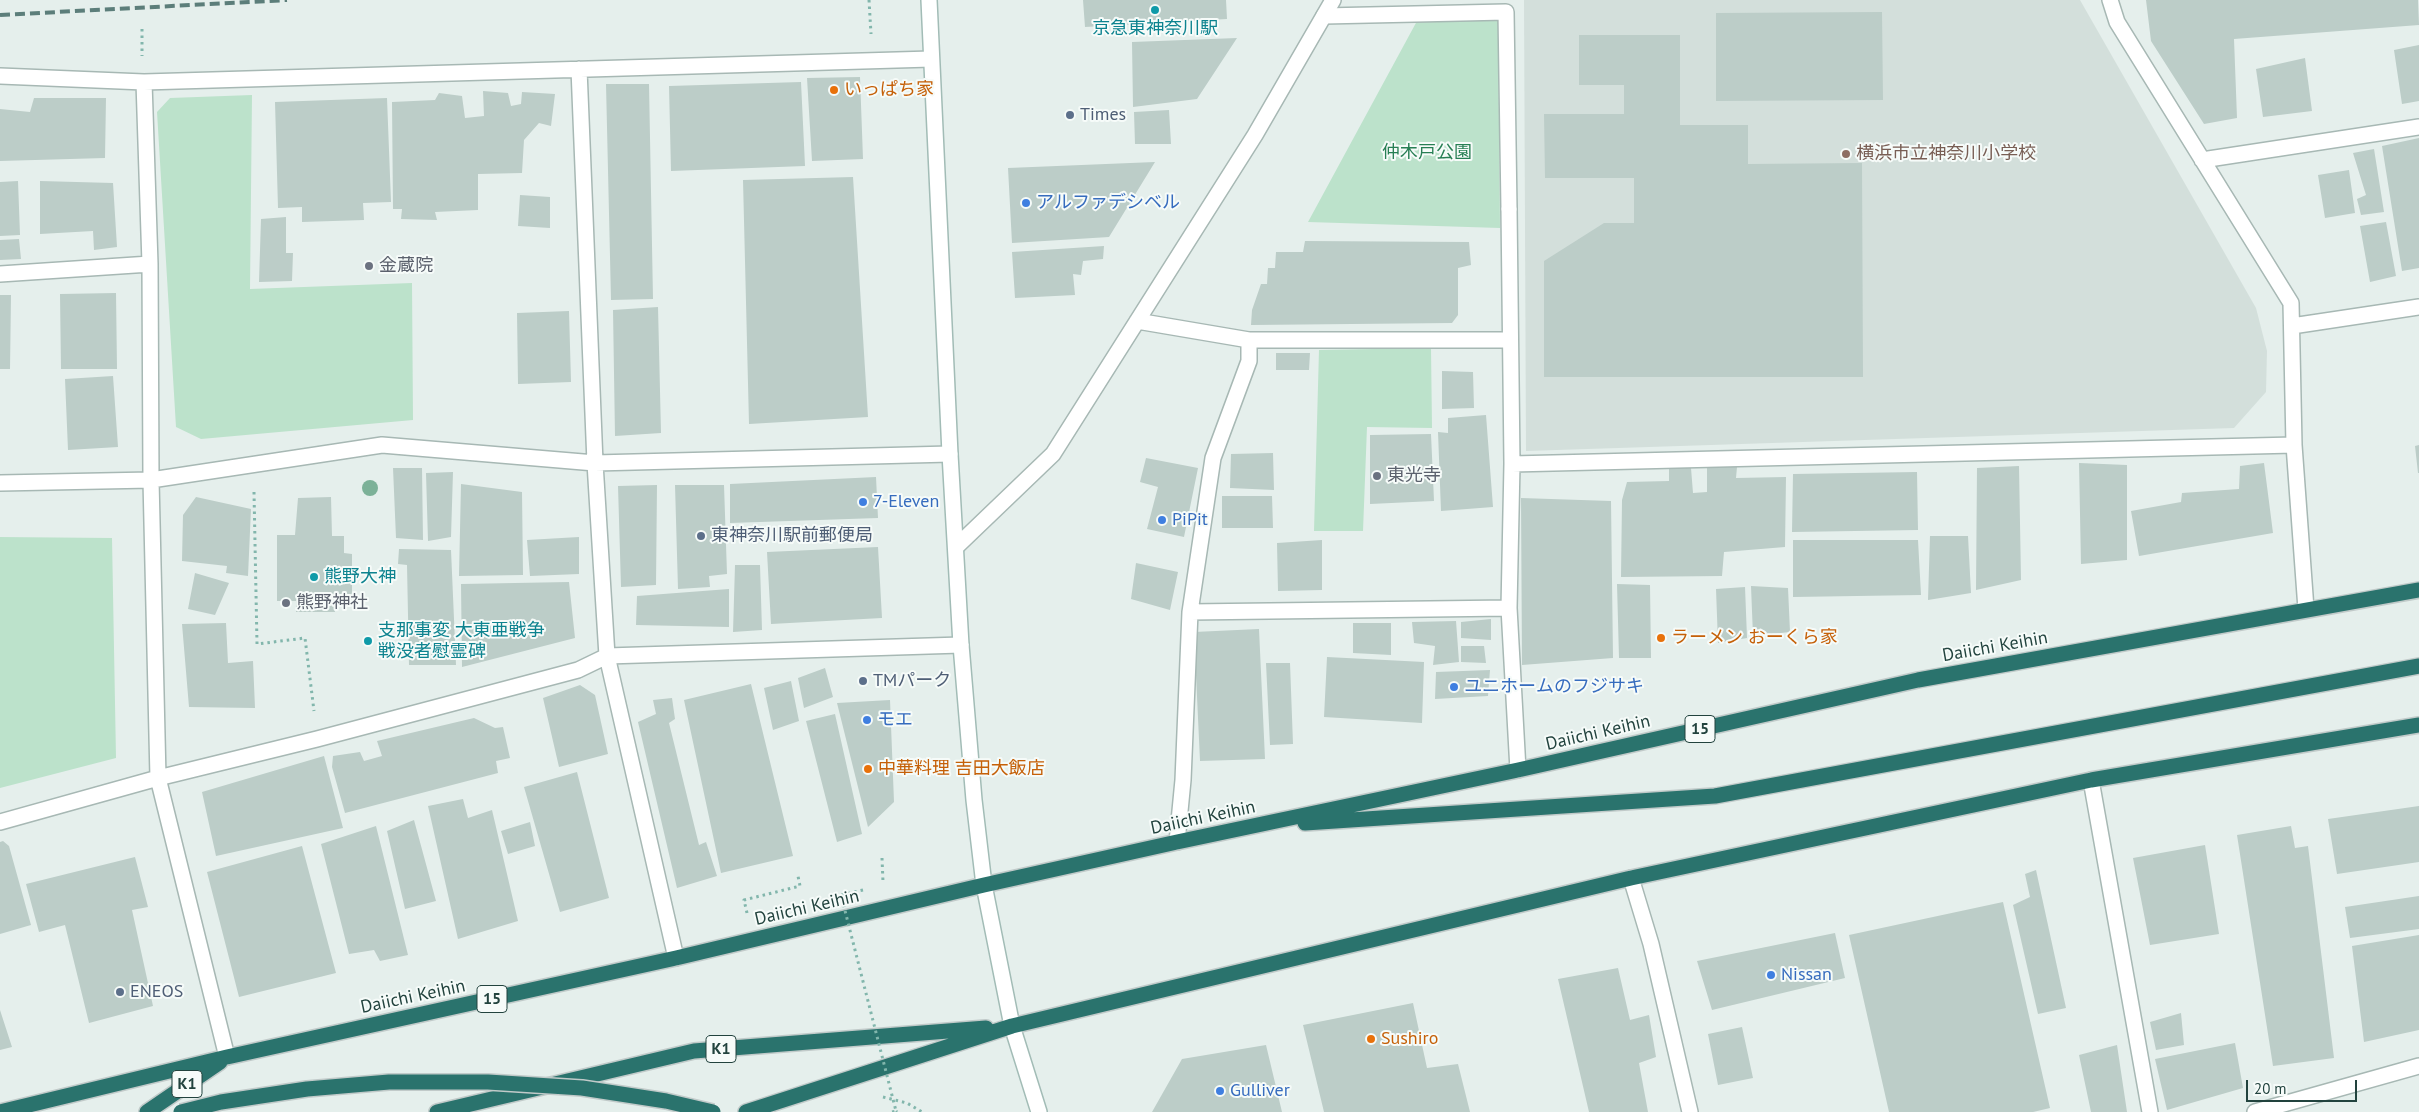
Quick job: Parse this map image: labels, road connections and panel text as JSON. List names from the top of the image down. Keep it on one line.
{"streets":{"highway":["Daiichi Keihin","15","K1"]},"crossings":[["Daiichi Keihin","K1"]],"parks":["仲木戸公園"],"places":["京急東神奈川駅","いっぱち家","Times","横浜市立神奈川小学校","アルファデシベル","金蔵院","東光寺","7-Eleven","PiPit","東神奈川駅前郵便局","熊野大神","熊野神社","ラーメン おーくら家","支那事変 大東亜戦争 戦没者慰霊碑","TMパーク","ユニホームのフジサキ","モエ","中華料理 吉田大飯店","Nissan","ENEOS","Sushiro","Gulliver"],"scale_bar":"20 m"}
